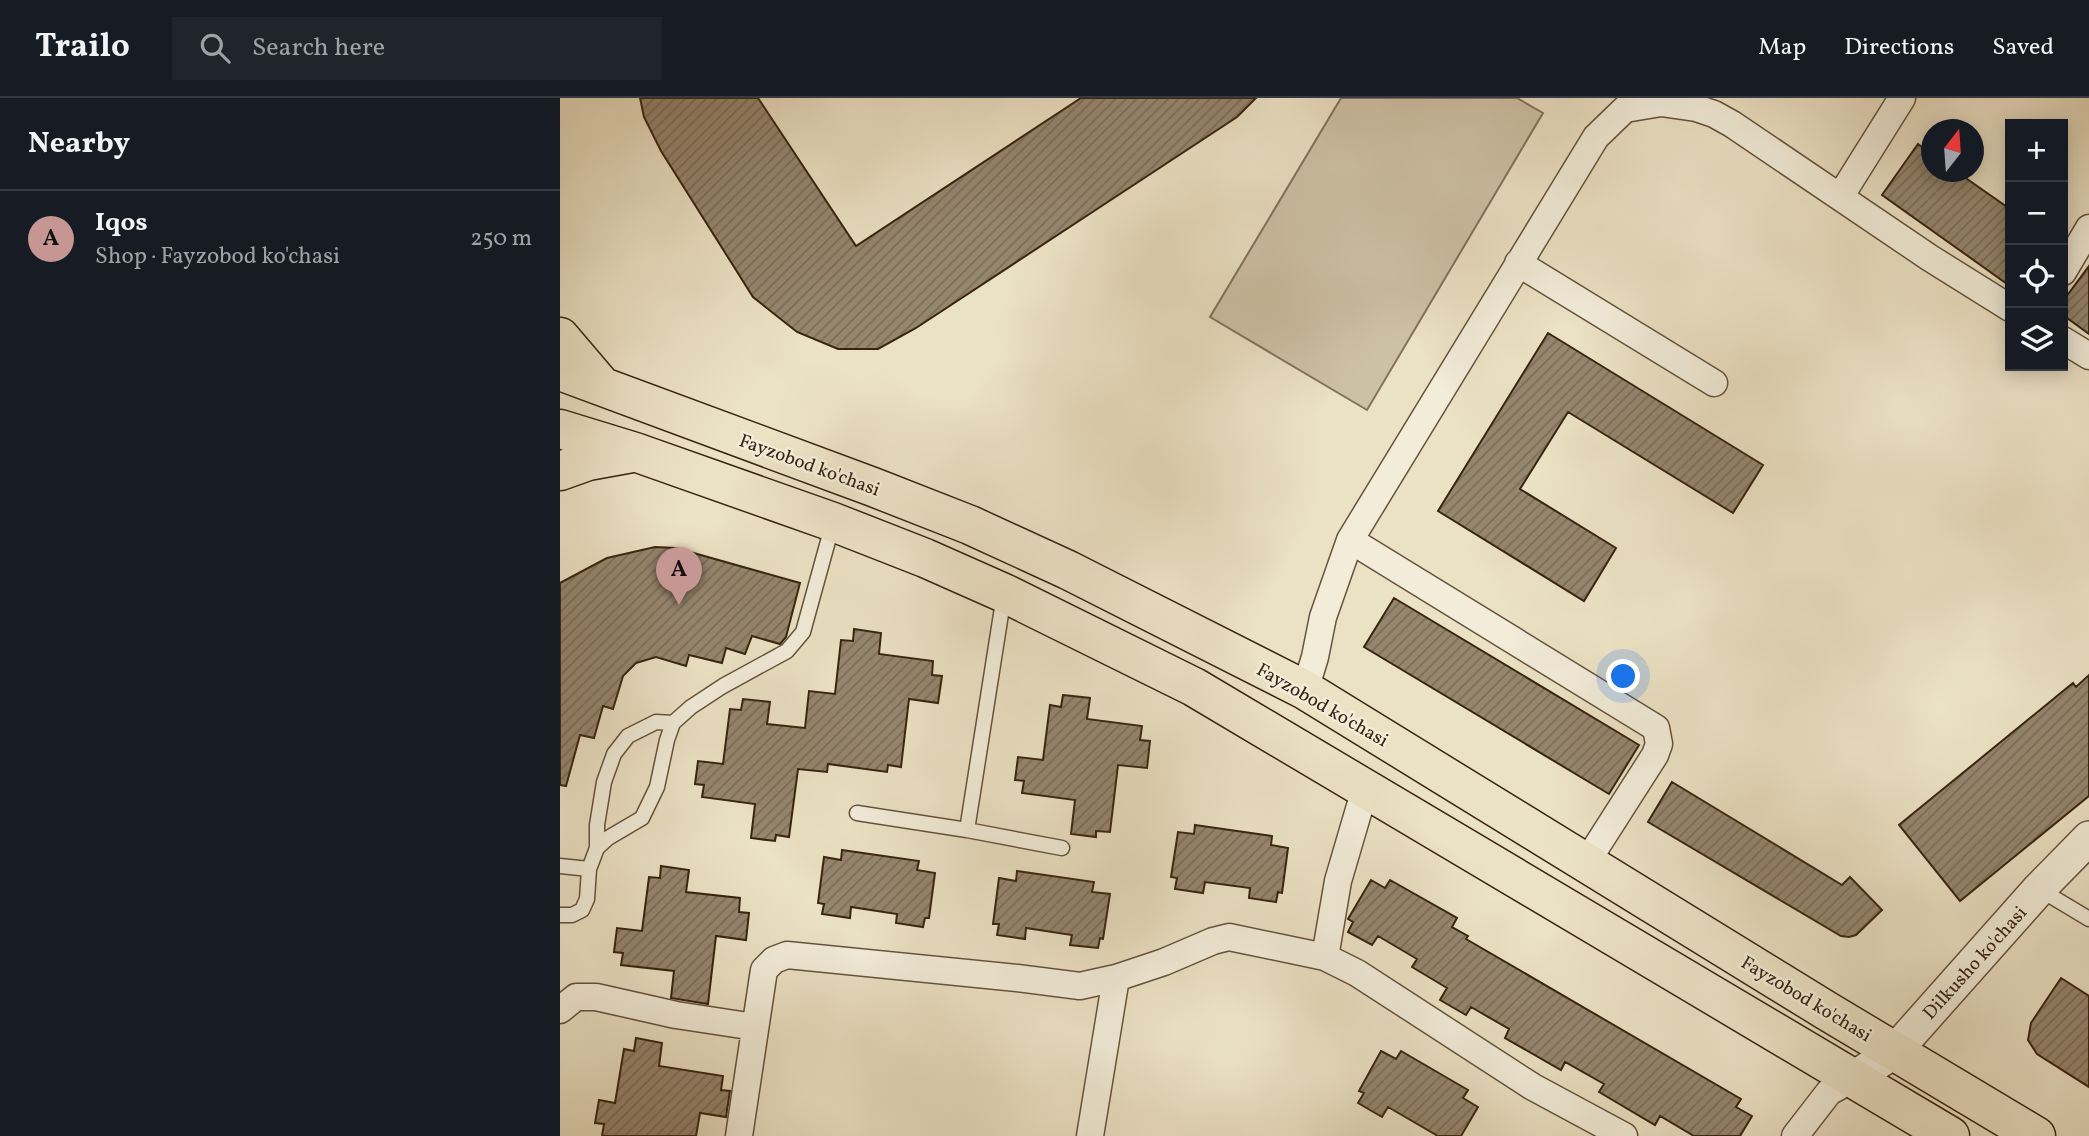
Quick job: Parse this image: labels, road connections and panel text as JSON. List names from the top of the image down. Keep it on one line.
{"streets":{"main road":["Fayzobod ko'chasi"],"street":["Dilkusho ko'chasi"]},"crossings":[["Fayzobod ko'chasi","Dilkusho ko'chasi"]],"north":"top","page":{"header":"Trailo","search":"Search here","nav":["Map","Directions","Saved"],"heading":"Nearby","map_buttons":["+","−"],"list":[{"mark":"A","name":"Iqos","note":"Shop · Fayzobod ko'chasi","value":"250 m"}],"pins":"A"}}
